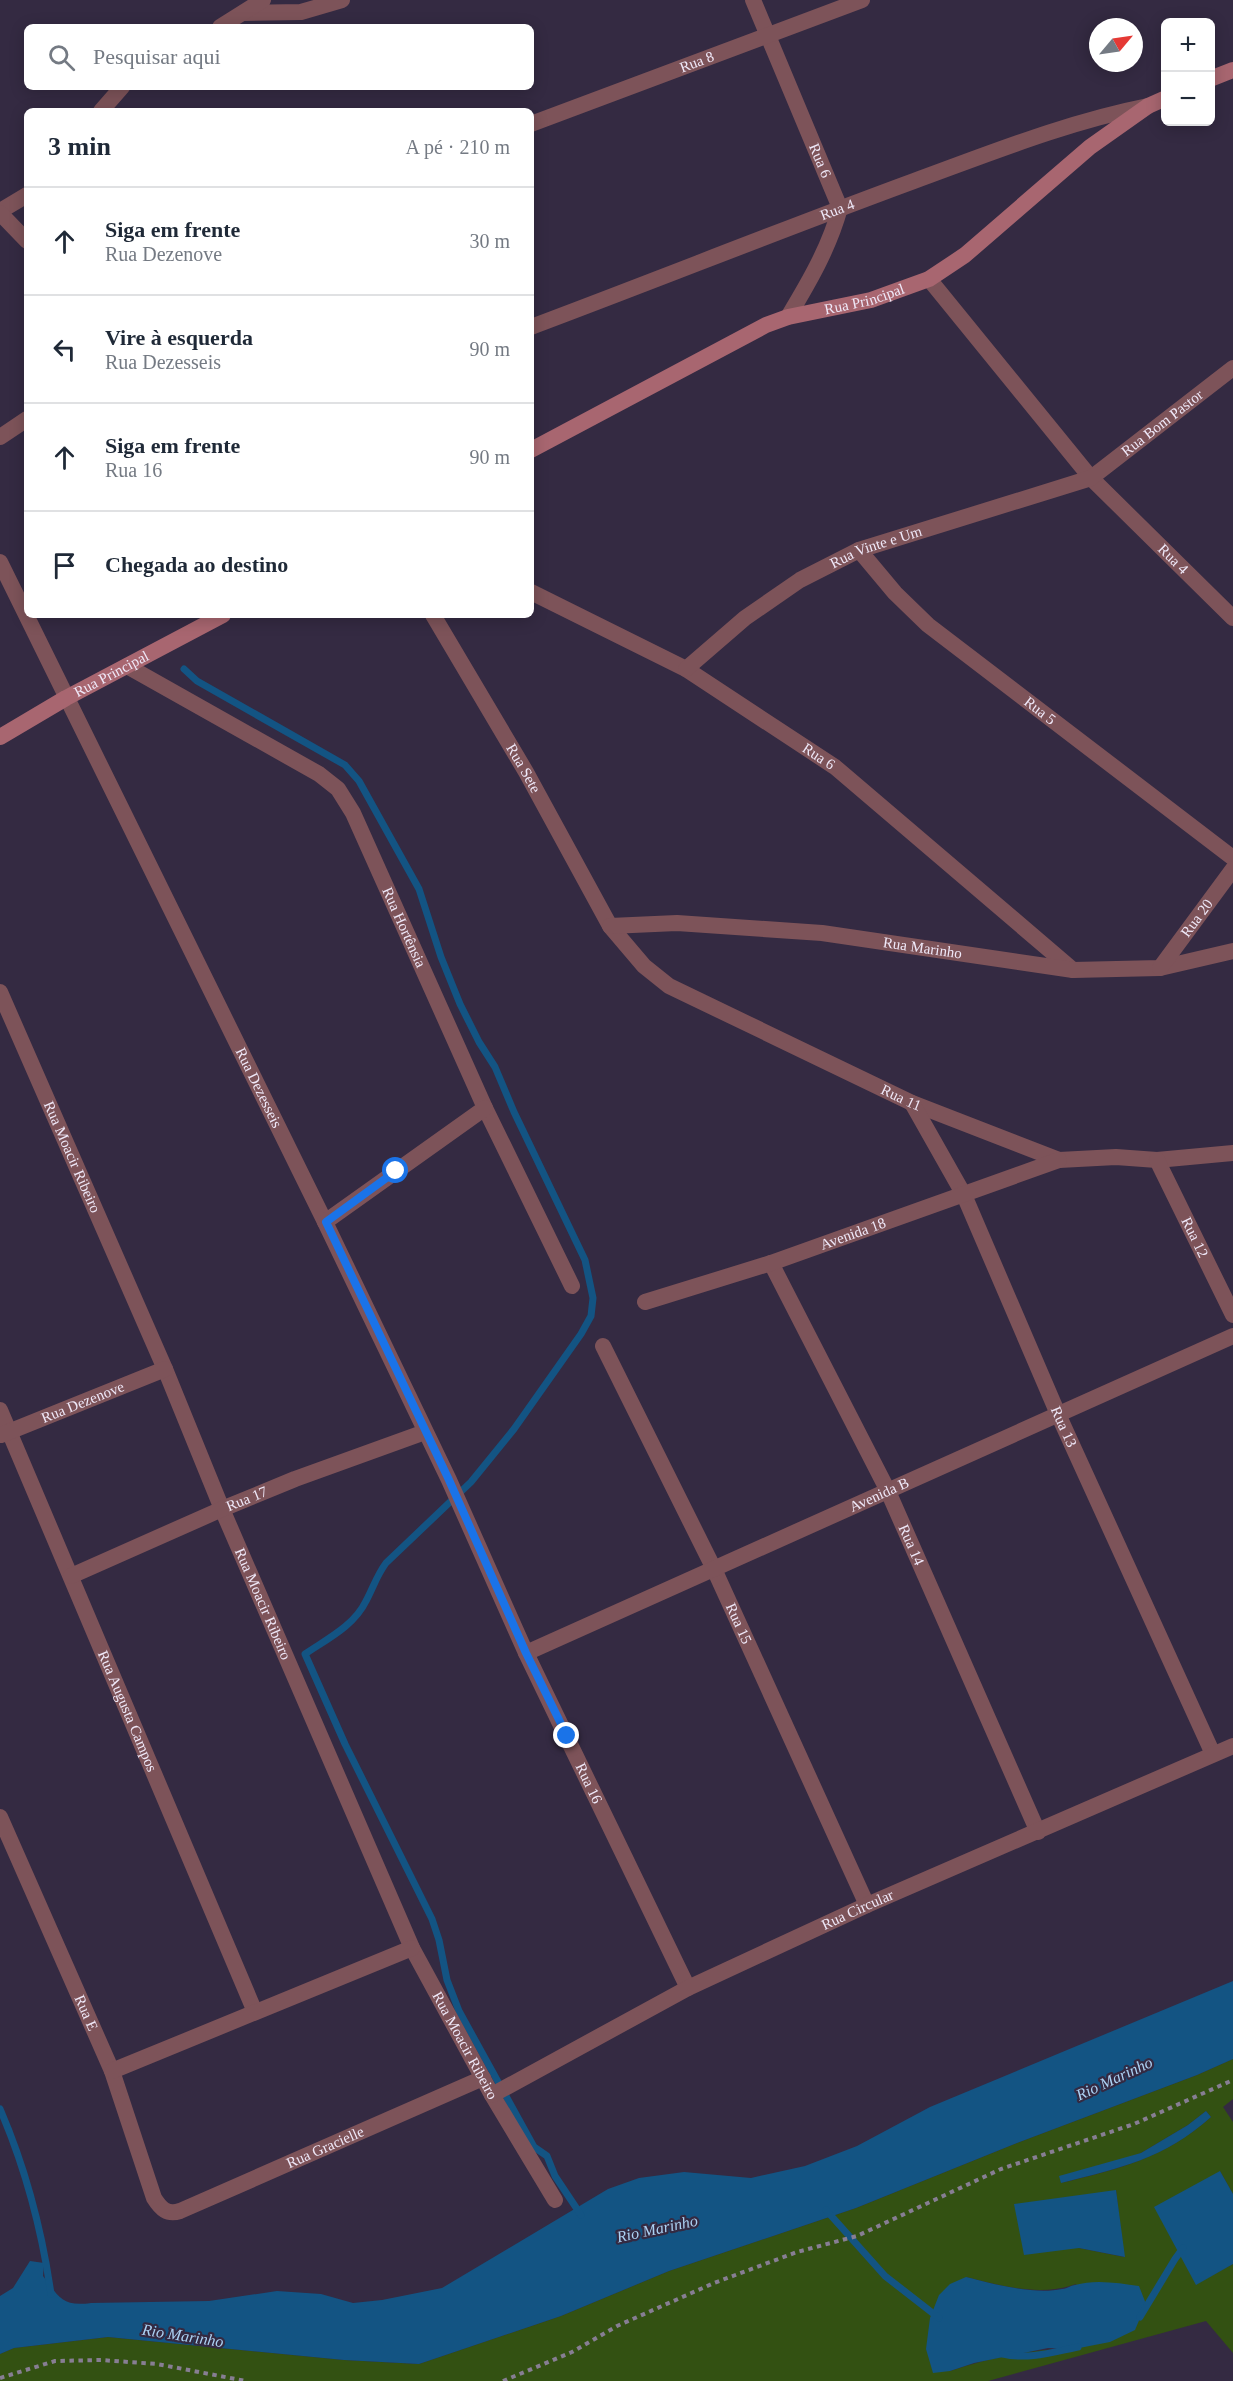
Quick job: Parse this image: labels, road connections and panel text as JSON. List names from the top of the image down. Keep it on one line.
{"streets":{"main road":["Rua Principal"],"street":["Rua 8","Rua 6","Rua 4","Rua Bom Pastor","Rua Vinte e Um","Rua 5","Rua Sete","Rua 20","Rua Hortênsia","Rua Marinho","Rua Dezesseis","Rua 11","Rua Moacir Ribeiro","Avenida 18","Rua 12","Rua Dezenove","Rua 13","Avenida B","Rua 17","Rua 14","Rua 15","Rua Augusta Campos","Rua 16","Rua Circular","Rua E","Rua Gracielle"]},"crossings":[["Rua 8","Rua 6"],["Rua 6","Rua 4"],["Rua 6","Rua Vinte e Um"],["Rua 6","Rua Marinho"],["Rua 4","Rua Principal"],["Rua 4","Rua Bom Pastor"],["Rua 4","Rua Vinte e Um"],["Rua Principal","Rua Hortênsia"],["Rua Principal","Rua Dezesseis"],["Rua Bom Pastor","Rua Vinte e Um"],["Rua Vinte e Um","Rua 5"],["Rua Sete","Rua Marinho"],["Rua Sete","Rua 11"],["Rua 20","Rua Marinho"],["Rua Marinho","Rua 11"],["Rua Dezesseis","Rua 17"],["Rua Dezesseis","Rua 16"],["Rua 11","Avenida 18"],["Rua 11","Rua 12"],["Rua 11","Rua 13"],["Rua Moacir Ribeiro","Rua Dezenove"],["Rua Moacir Ribeiro","Rua 17"],["Rua Moacir Ribeiro","Rua Circular"],["Rua Moacir Ribeiro","Rua Gracielle"],["Avenida 18","Rua 13"],["Avenida 18","Rua 14"],["Rua Dezenove","Rua Augusta Campos"],["Rua 13","Avenida B"],["Rua 13","Rua Circular"],["Avenida B","Rua 14"],["Avenida B","Rua 15"],["Avenida B","Rua 16"],["Rua 17","Rua Augusta Campos"],["Rua 14","Rua Circular"],["Rua 15","Rua Circular"],["Rua 16","Rua Circular"],["Rua E","Rua Gracielle"]],"water":["Rio Marinho"],"north":"top right","page":{"map_buttons":["+","−"],"search":"Pesquisar aqui","heading":["3 min","A pé · 210 m"],"list":[["Siga em frente","Rua Dezenove","30 m"],["Vire à esquerda","Rua Dezesseis","90 m"],["Siga em frente","Rua 16","90 m"],"Chegada ao destino"]}}
